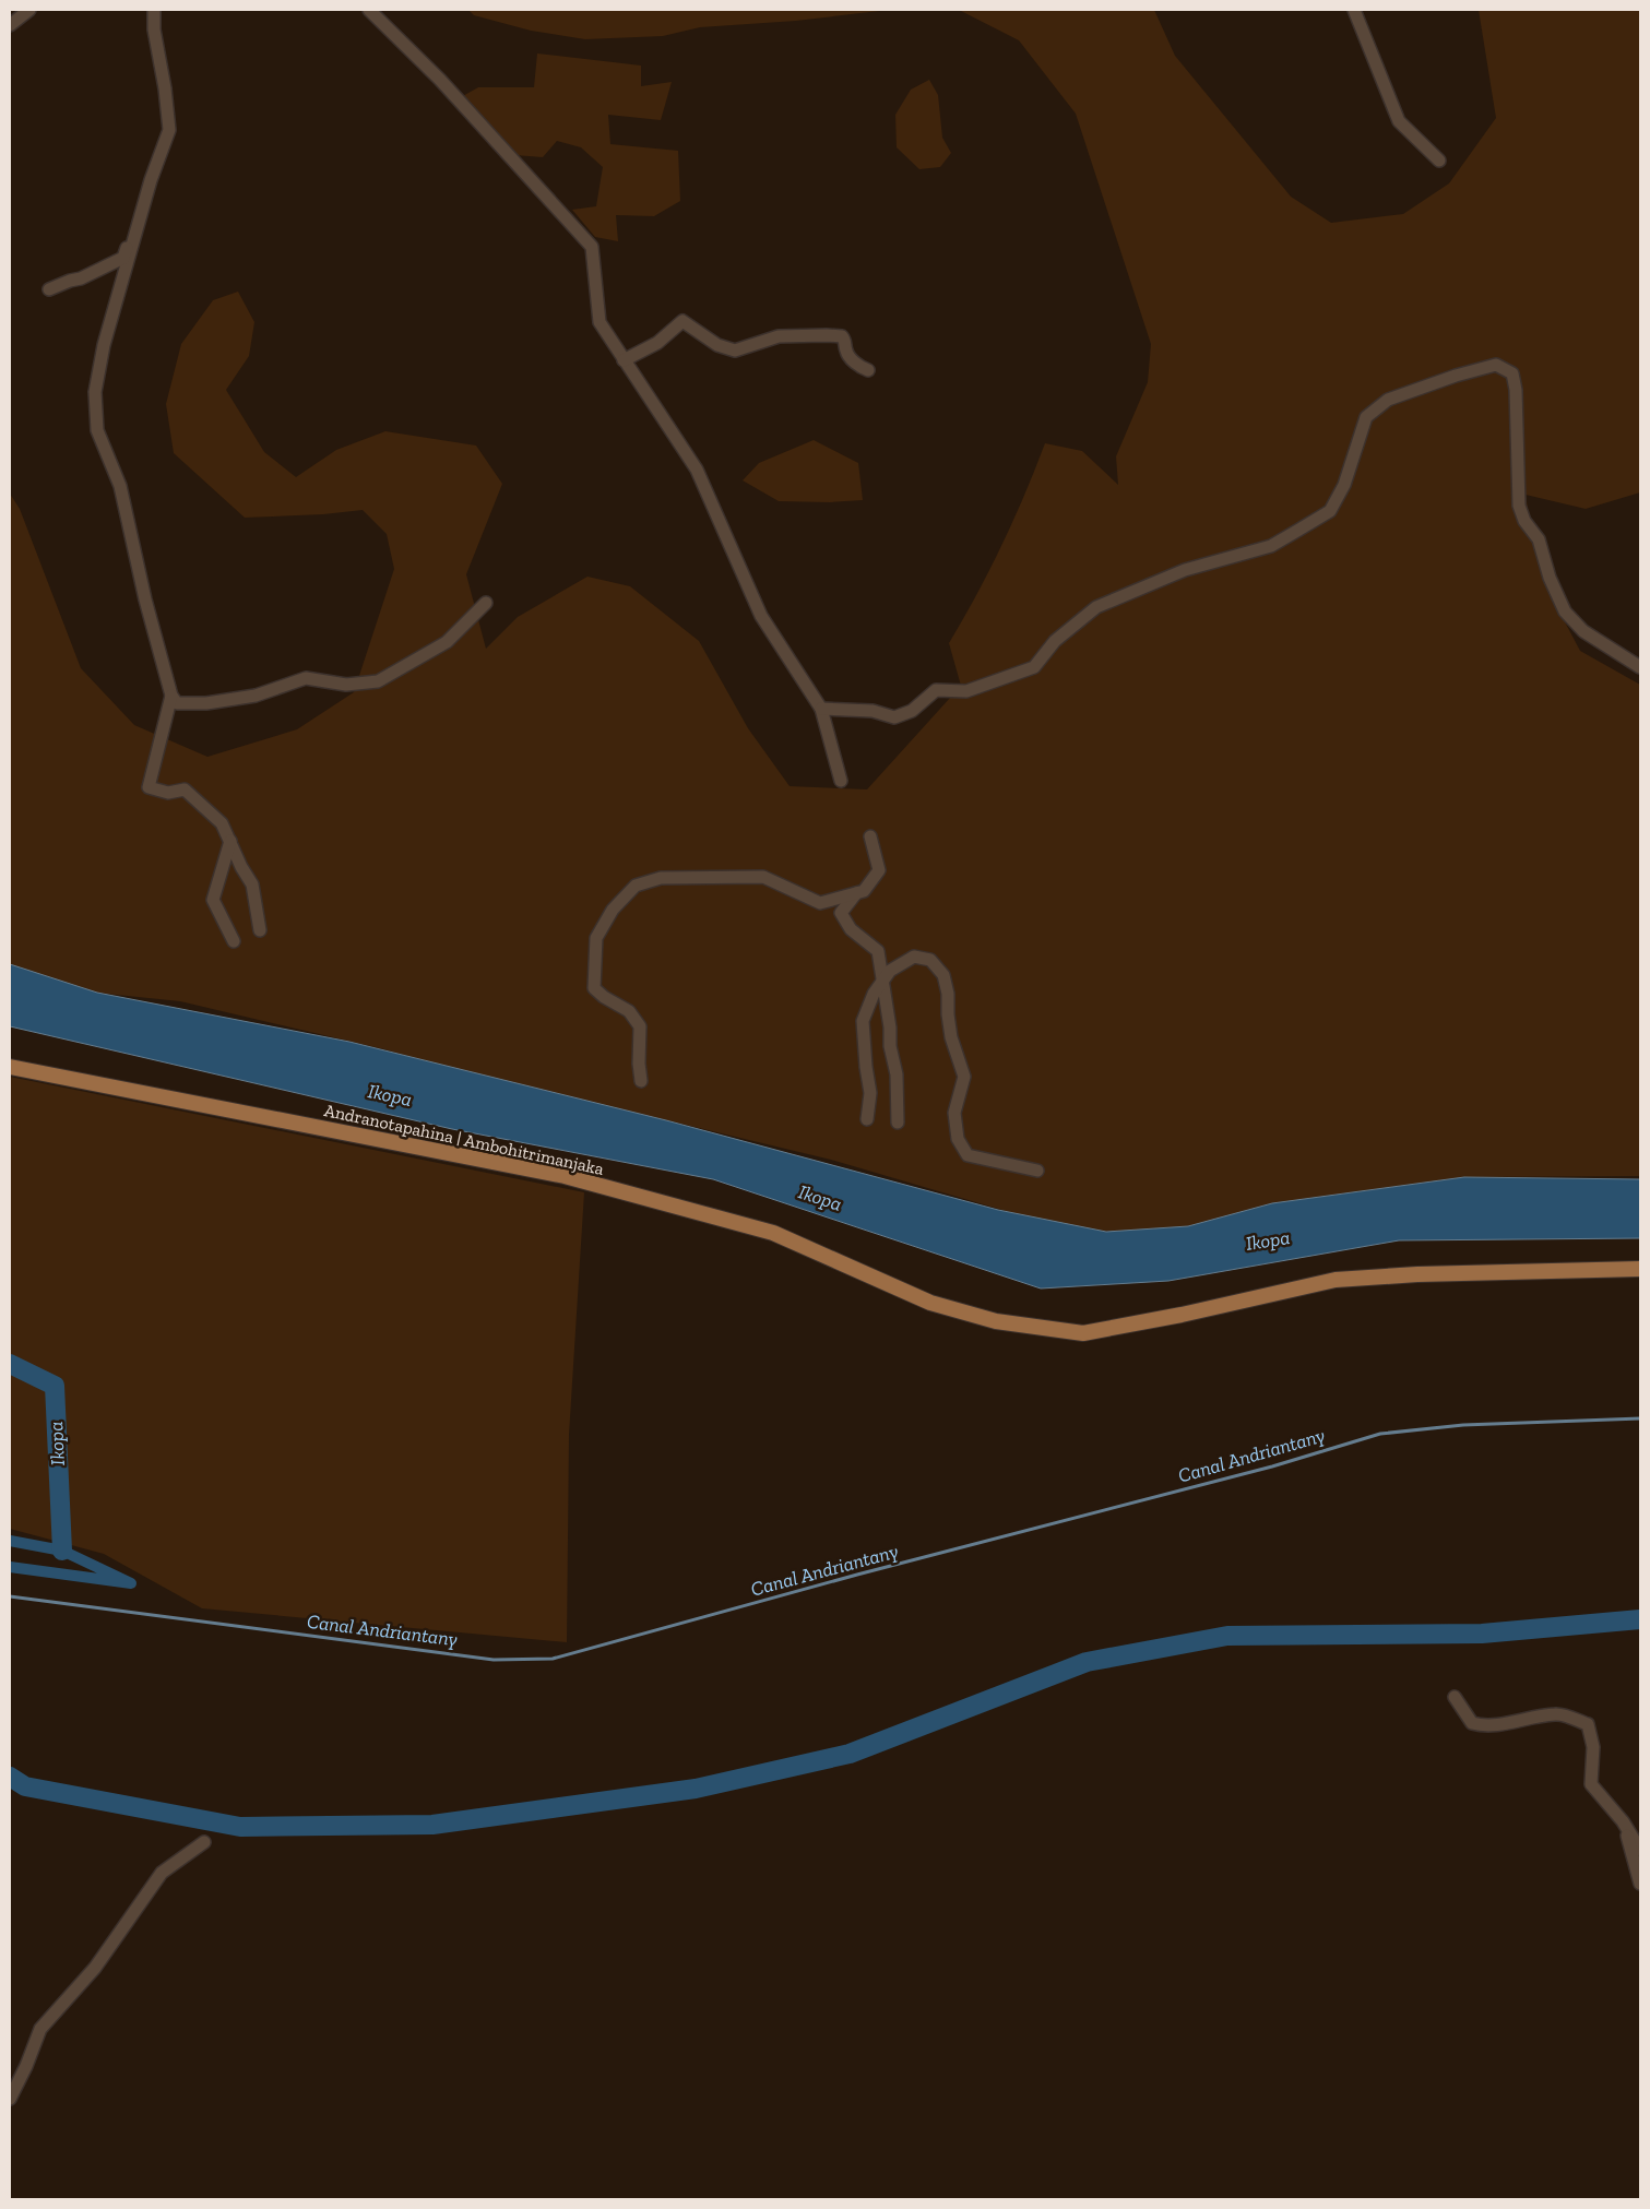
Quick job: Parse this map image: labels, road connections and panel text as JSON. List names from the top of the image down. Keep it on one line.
{"streets":{"main road":["Andranotapahina | Ambohitrimanjaka"]},"water":["Ikopa","Canal Andriantany"]}
